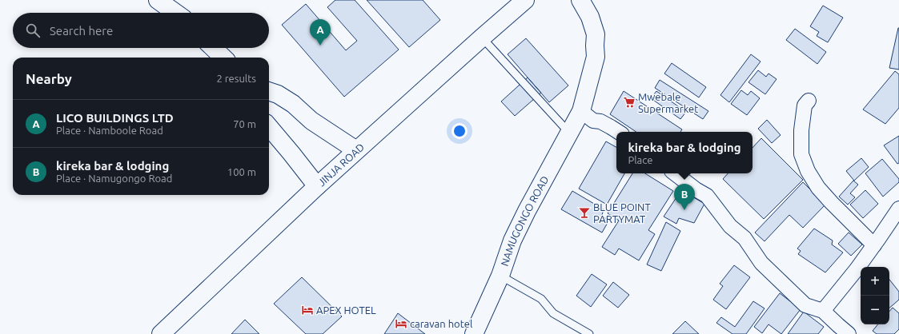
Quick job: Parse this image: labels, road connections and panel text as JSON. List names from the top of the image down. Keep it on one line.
{"streets":{"main road":["JINJA ROAD","NAMUGONGO ROAD"]},"places":{"supermarket":["Mwebale Supermarket"],"bar":["BLUE POINT PARTYMAT"],"hotel":["APEX HOTEL","caravan hotel"]},"page":{"search":"Search here","pins":["A","B"],"heading":["Nearby","2 results"],"list":[{"mark":"A","name":"LICO BUILDINGS LTD","note":"Place · Namboole Road","value":"70 m"},{"mark":"B","name":"kireka bar & lodging","note":"Place · Namugongo Road","value":"100 m"}],"popup":["kireka bar & lodging","Place"],"map_buttons":["+","−"]}}
